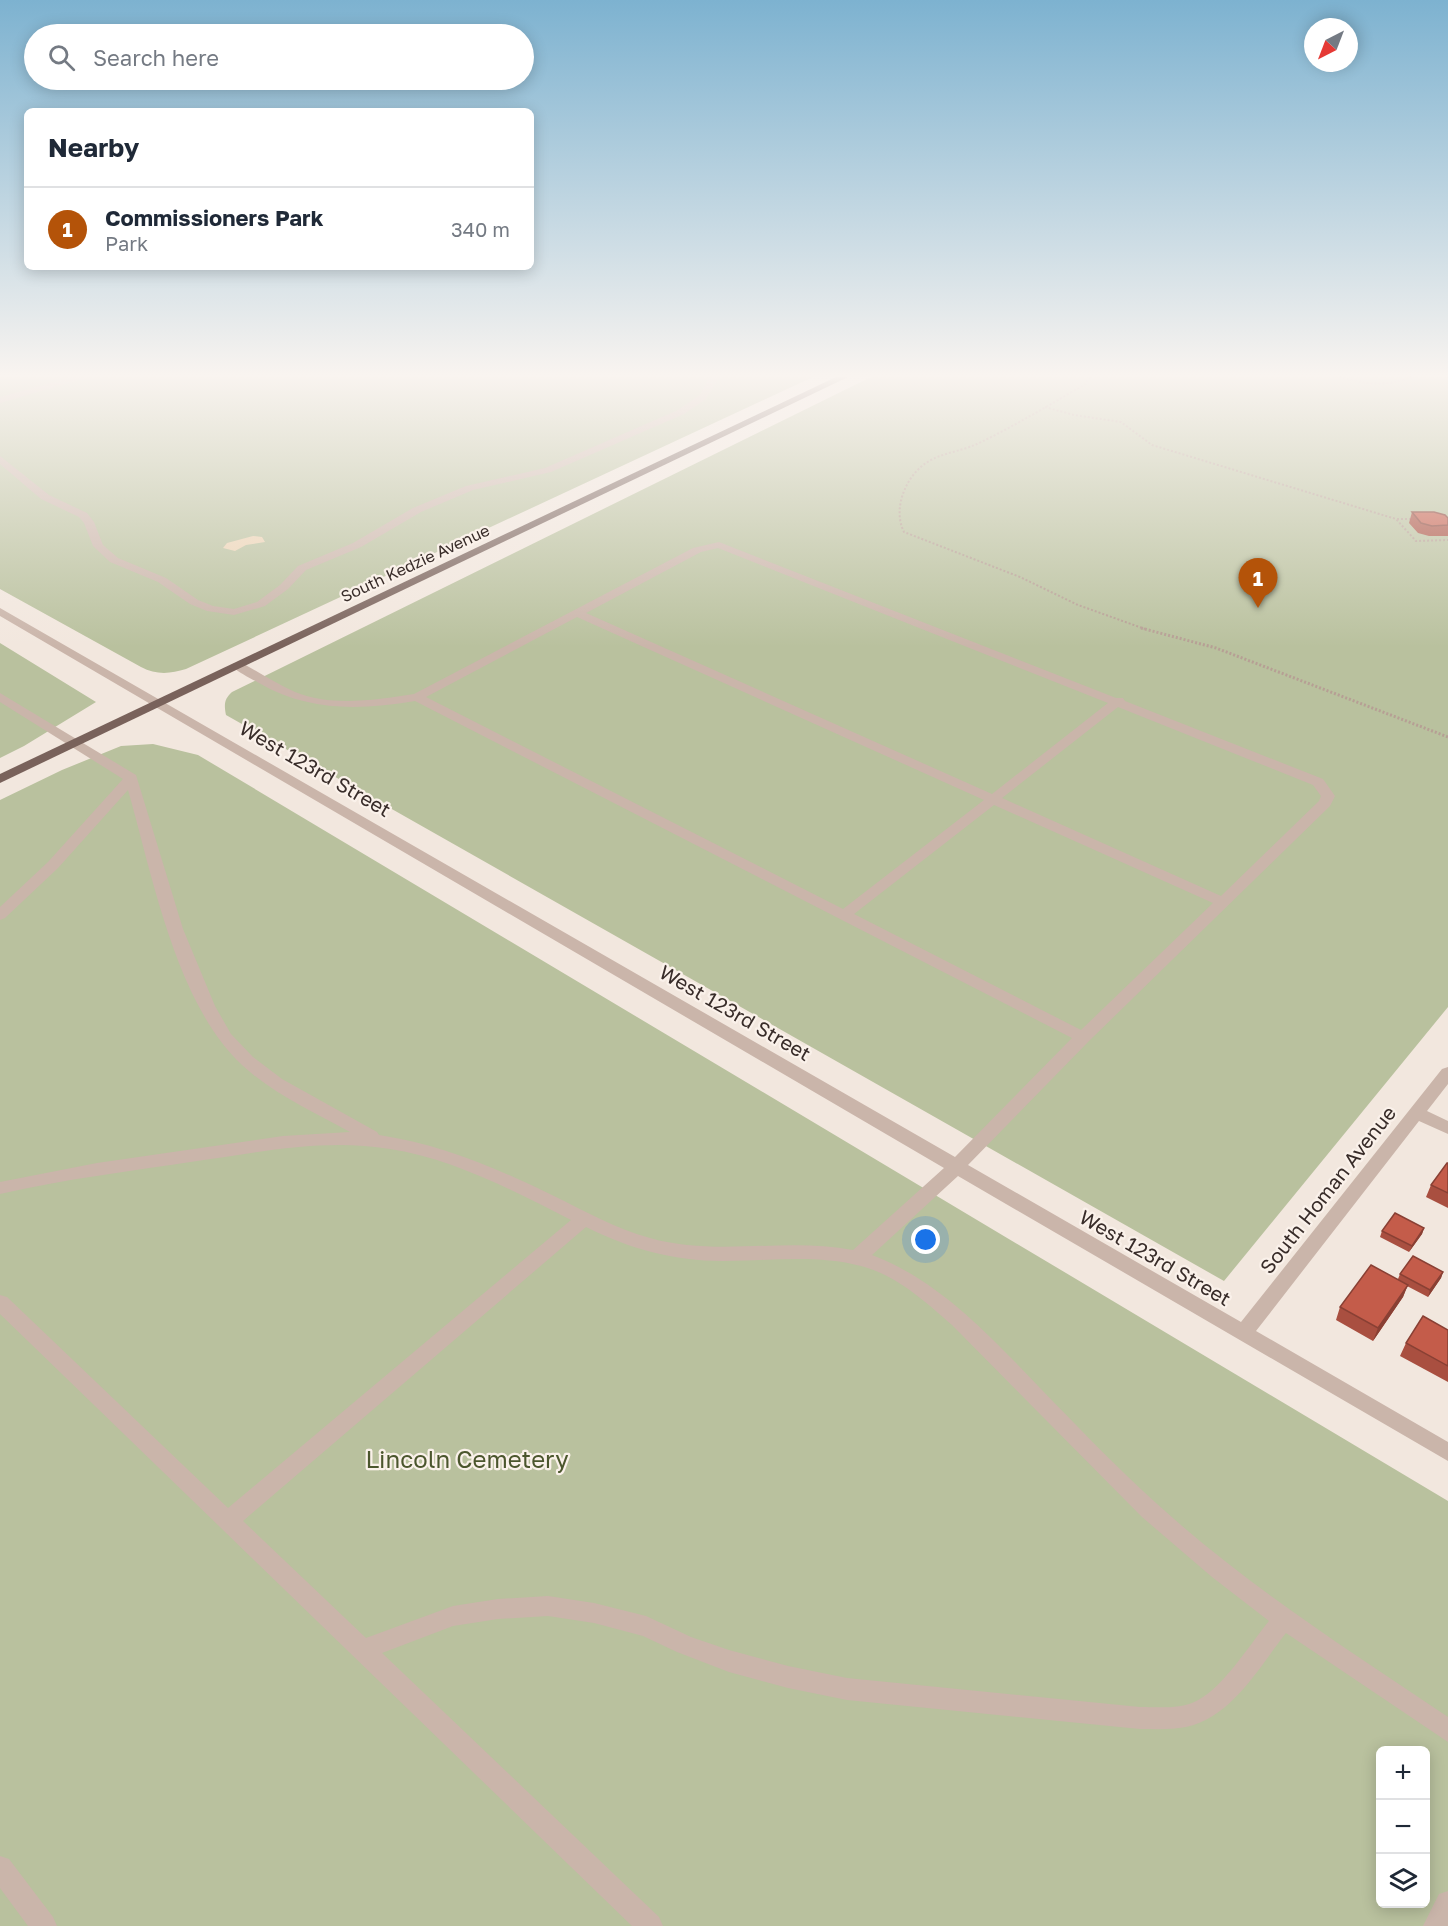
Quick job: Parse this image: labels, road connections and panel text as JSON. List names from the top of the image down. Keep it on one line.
{"streets":{"main road":["South Kedzie Avenue"],"street":["West 123rd Street","South Homan Avenue"]},"crossings":[["South Kedzie Avenue","West 123rd Street"],["West 123rd Street","South Homan Avenue"]],"parks":["Lincoln Cemetery"],"north":"bottom left","page":{"search":"Search here","heading":"Nearby","list":[{"mark":"1","name":"Commissioners Park","note":"Park","value":"340 m"}],"pins":"1","map_buttons":["+","−"]}}
